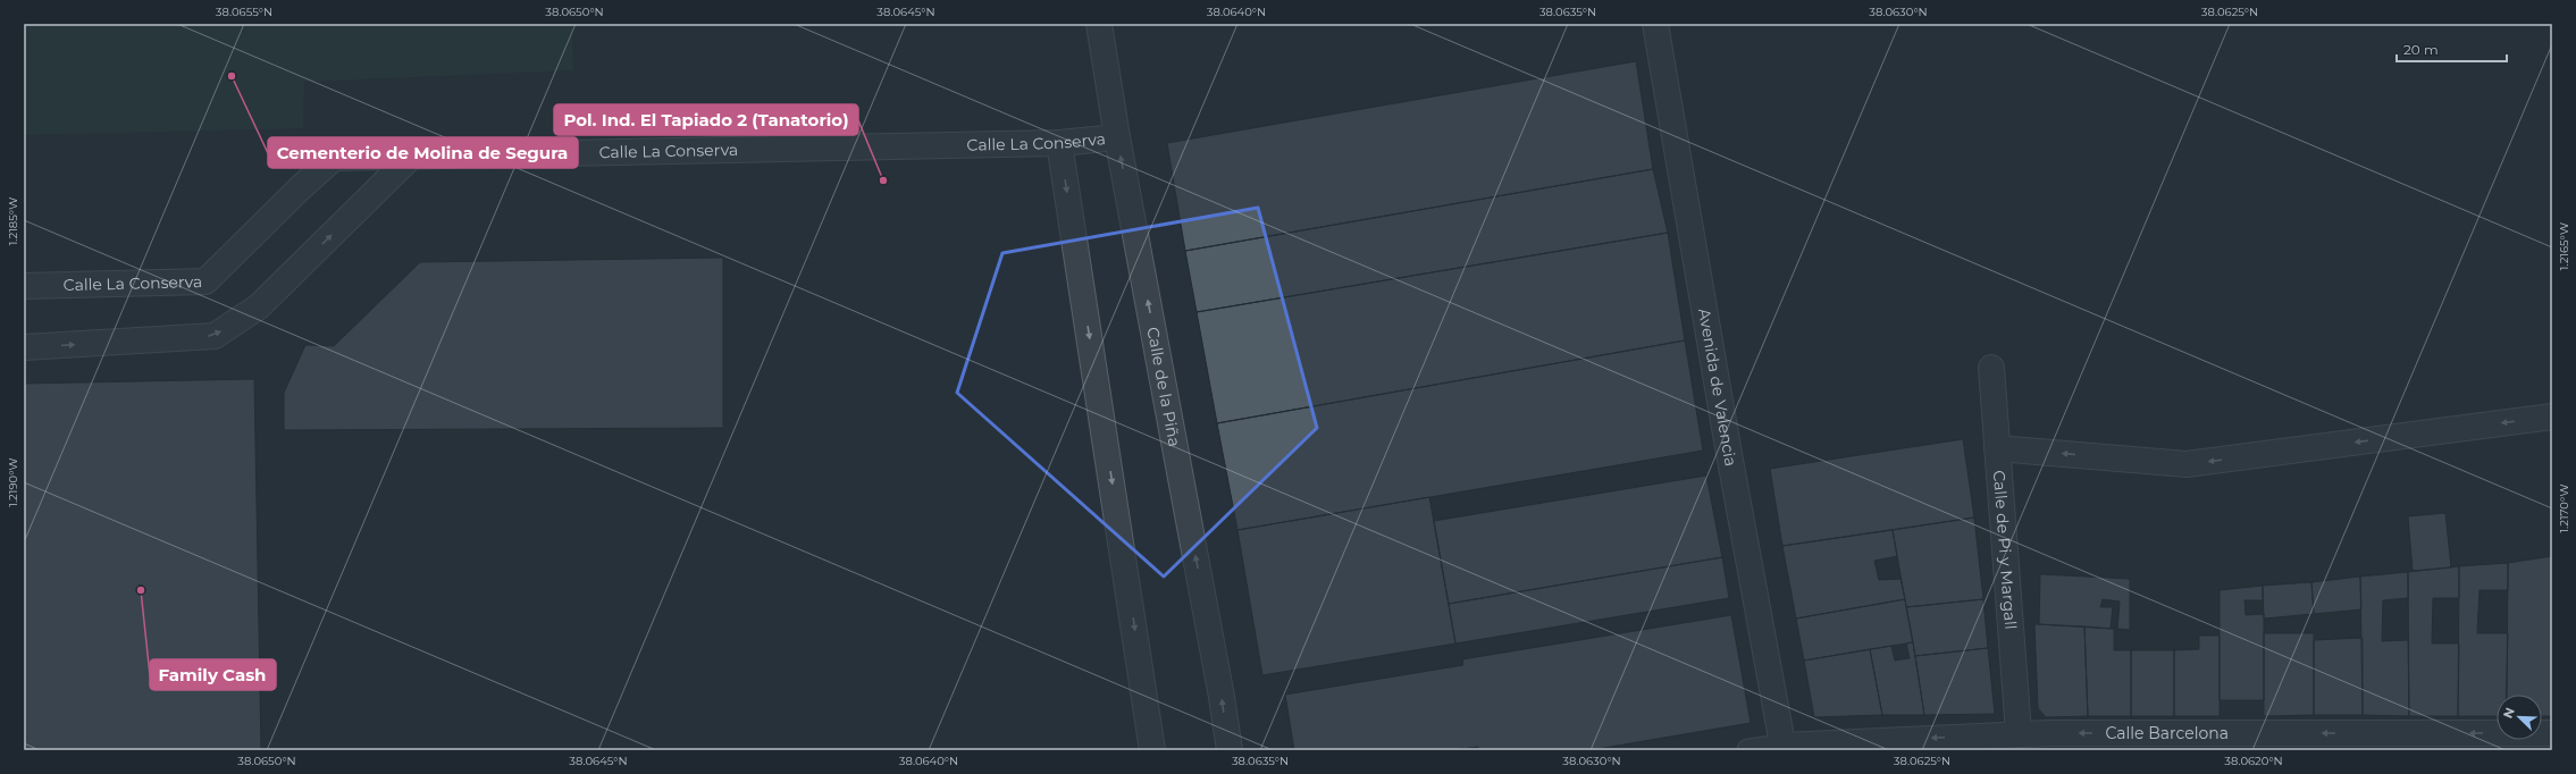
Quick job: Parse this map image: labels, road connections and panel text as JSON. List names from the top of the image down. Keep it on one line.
{"streets":{"street":["Calle La Conserva","Calle de la Piña","Avenida de Valencia","Calle de Pi y Margall","Calle Barcelona"]},"crossings":[["Calle La Conserva","Calle de la Piña"],["Avenida de Valencia","Calle Barcelona"],["Calle de Pi y Margall","Calle Barcelona"]],"one_way":["Calle Barcelona"],"places":["Cementerio de Molina de Segura","Pol. Ind. El Tapiado 2 (Tanatorio)","Family Cash"],"scale_bar":"20 m","north":"top left","coordinates":["38.0655°N","38.0650°N","38.0645°N","38.0640°N","38.0635°N","38.0630°N","38.0625°N","1.2185°W","1.2165°W","1.2190°W","1.2170°W","38.0620°N"]}
